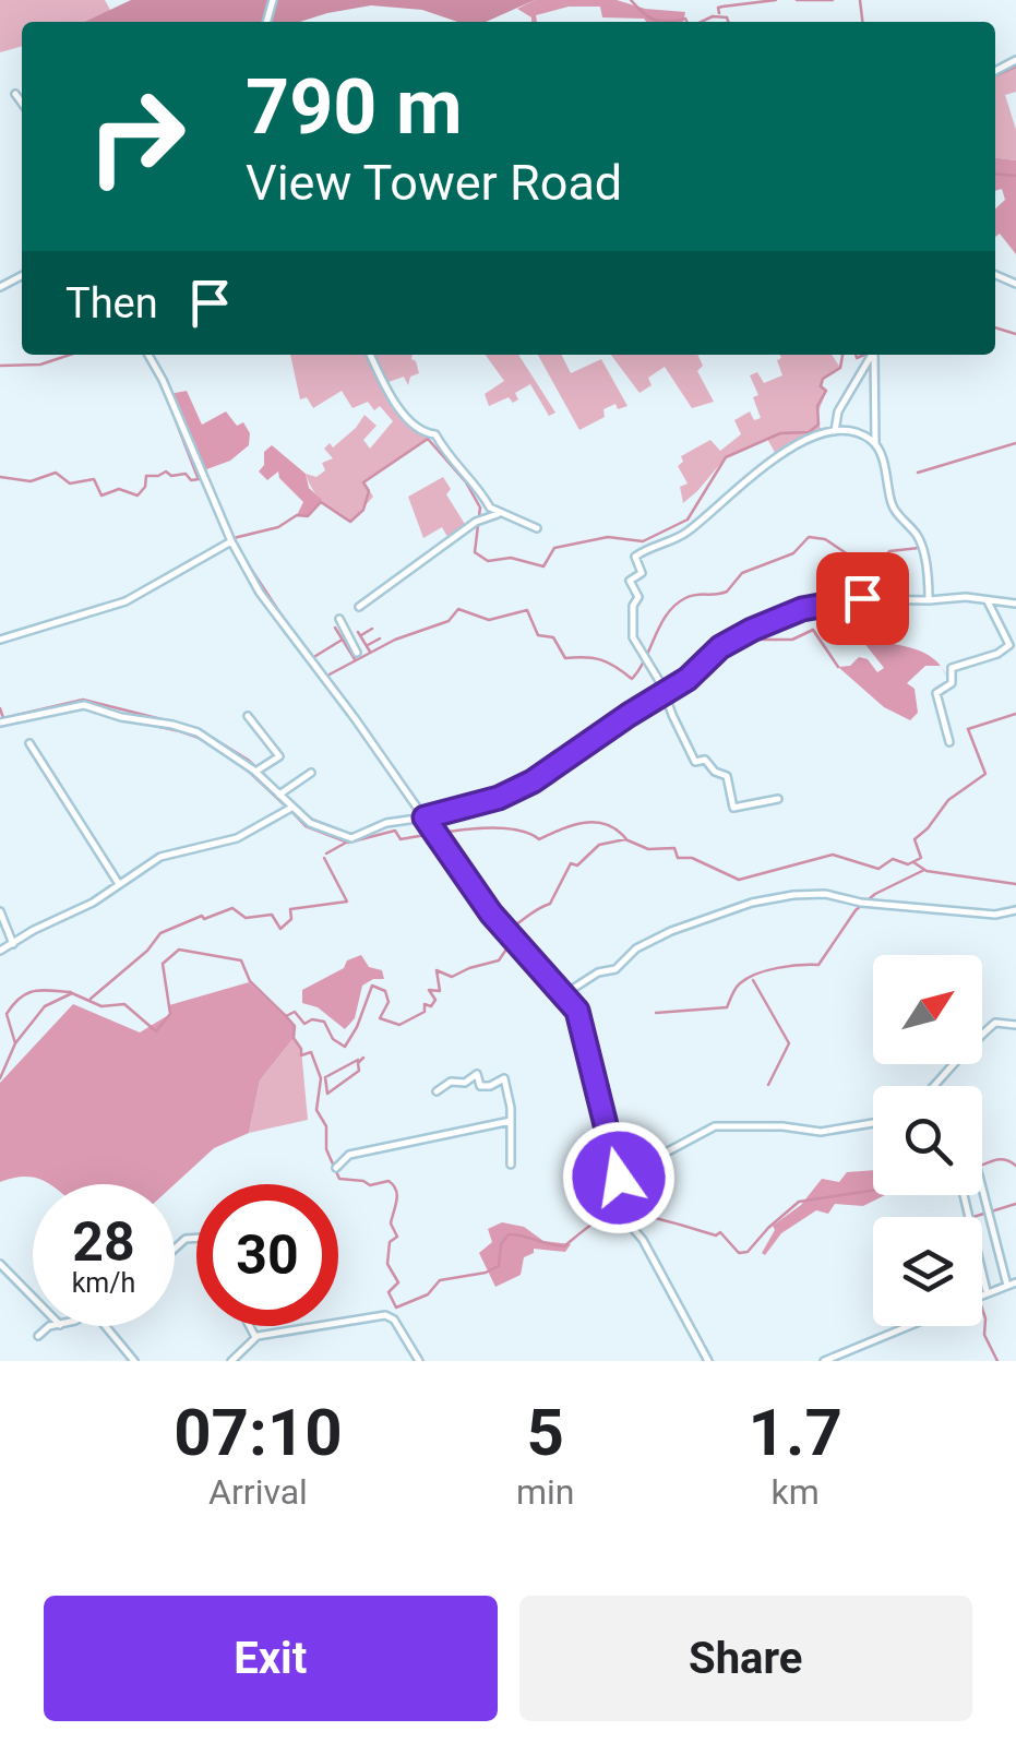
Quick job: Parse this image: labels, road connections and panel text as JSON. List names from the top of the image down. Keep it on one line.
{"north":"top right","page":{"turn":["790 m","View Tower Road"],"then":"Then","speed":"28 km/h","limit":"30","eta":["07:10","Arrival","5","min","1.7","km"],"buttons":["Exit","Share"]}}
